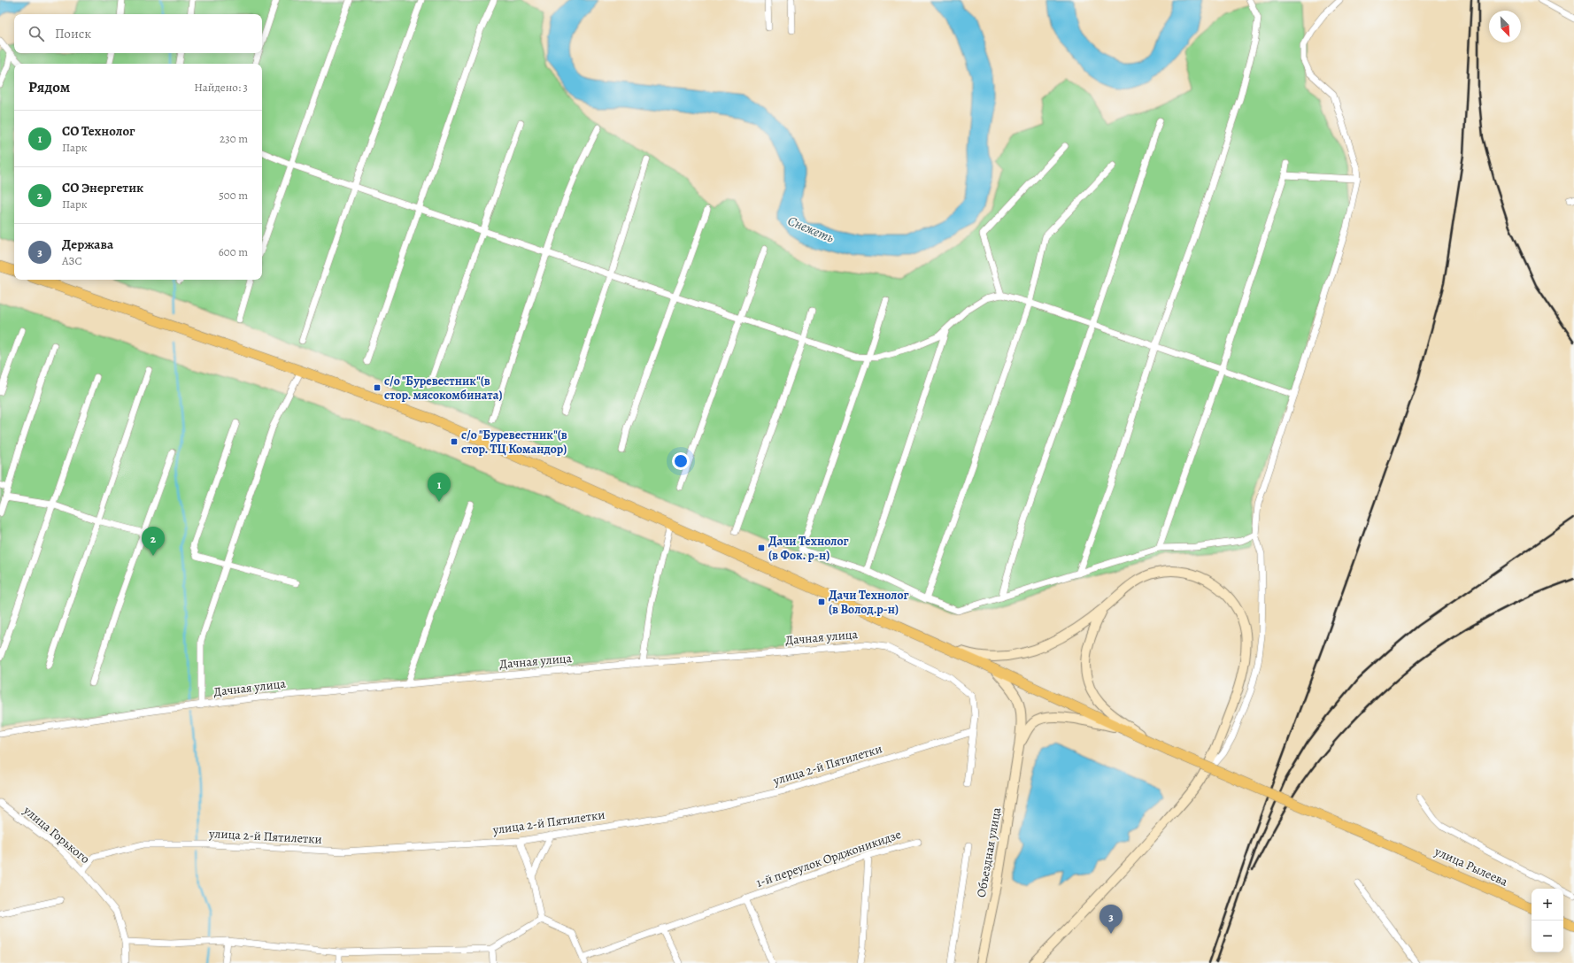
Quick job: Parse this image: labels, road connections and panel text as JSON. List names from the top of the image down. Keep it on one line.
{"streets":{"main road":["улица Рылеева"],"street":["Дачная улица","улица 2-й Пятилетки","улица Горького","Объездная улица","1-й переулок Орджоникидзе"]},"crossings":[["Дачная улица","улица 2-й Пятилетки"],["улица 2-й Пятилетки","улица Горького"]],"water":["Снежеть"],"places":{"transit":["с/о \"Буревестник\"(в стор. мясокомбината)","с/о \"Буревестник\"(в стор. ТЦ Командор)","Дачи Технолог (в Фок. р-н)","Дачи Технолог (в Волод.р-н)"]},"north":"bottom right","page":{"search":"Поиск","heading":["Рядом","Найдено: 3"],"list":[{"mark":"1","name":"СО Технолог","note":"Парк","value":"230 m"},{"mark":"2","name":"СО Энергетик","note":"Парк","value":"500 m"},{"mark":"3","name":"Держава","note":"АЗС","value":"600 m"}],"pins":["1","2","3"],"map_buttons":["+","−"]}}
